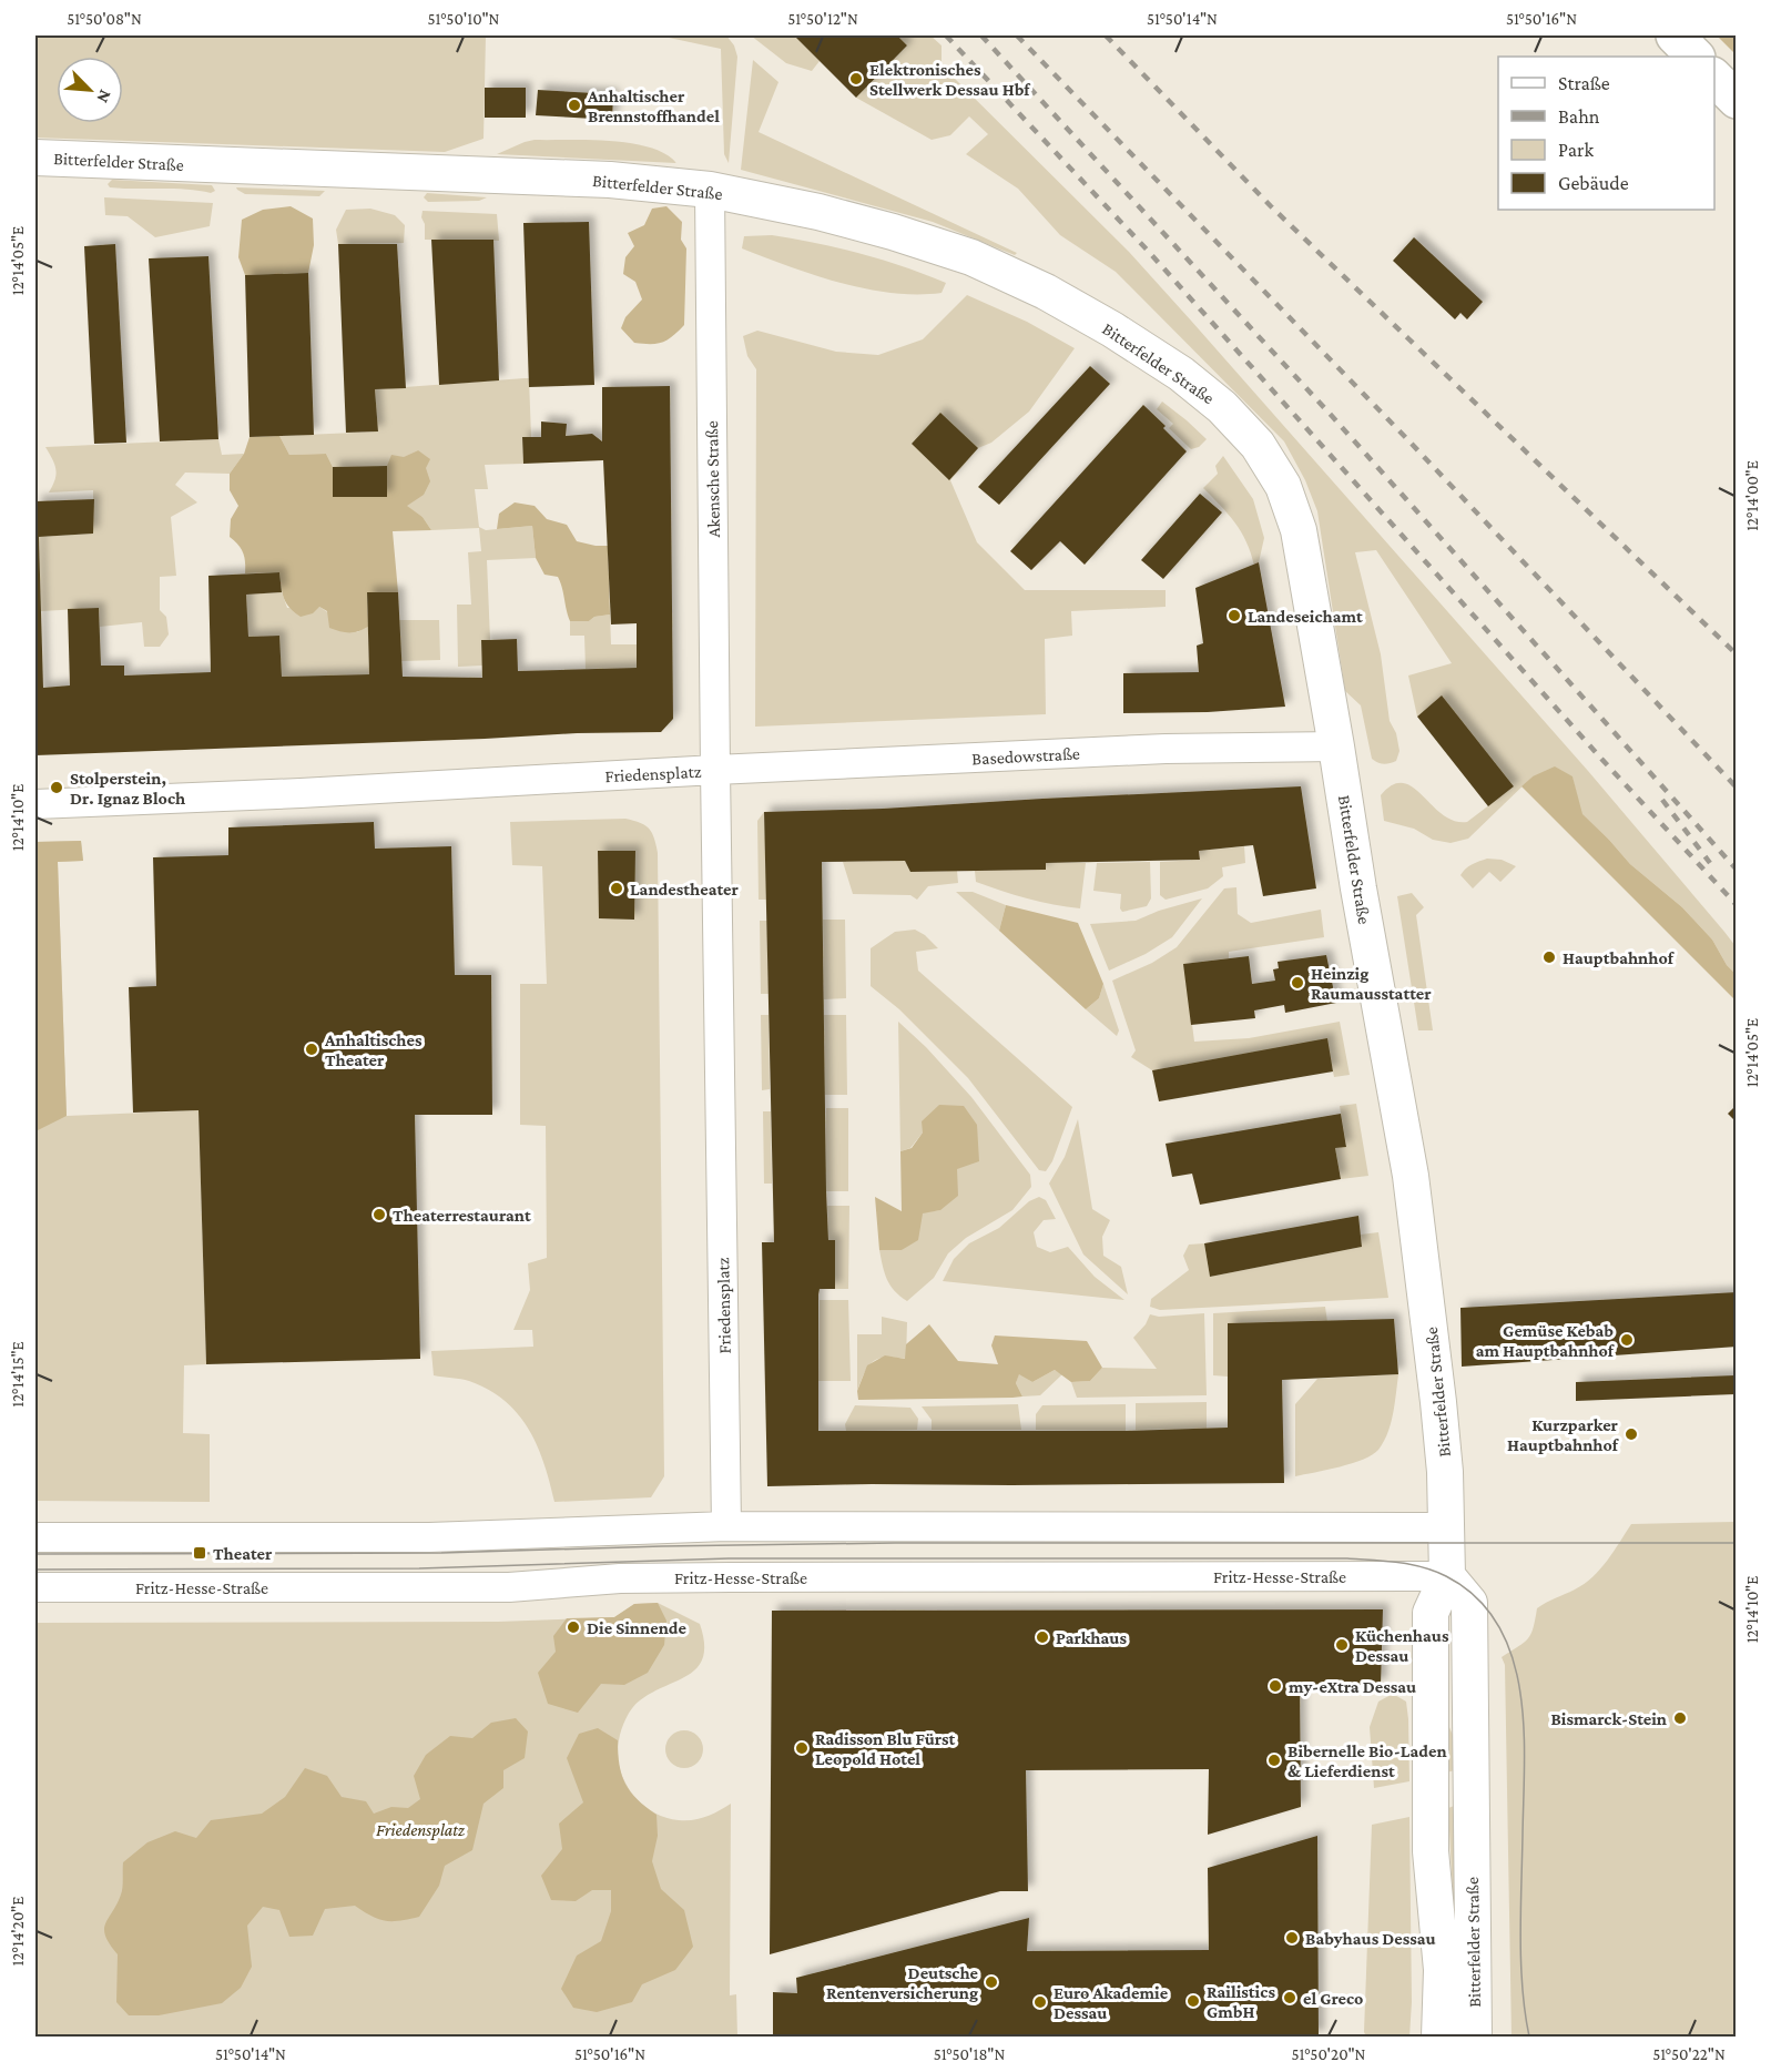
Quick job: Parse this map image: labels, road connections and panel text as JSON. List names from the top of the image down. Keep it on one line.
{"streets":{"street":["Bitterfelder Straße","Akensche Straße","Basedowstraße","Friedensplatz","Fritz-Hesse-Straße"]},"crossings":[["Bitterfelder Straße","Akensche Straße"],["Bitterfelder Straße","Basedowstraße"],["Bitterfelder Straße","Fritz-Hesse-Straße"],["Akensche Straße","Basedowstraße"],["Akensche Straße","Friedensplatz"],["Basedowstraße","Friedensplatz"]],"parks":["Friedensplatz"],"places":{"other":["Elektronisches Stellwerk Dessau Hbf","Anhaltischer Brennstoffhandel","Landeseichamt","Stolperstein, Dr. Ignaz Bloch","Landestheater","Hauptbahnhof","Heinzig Raumausstatter","Anhaltisches Theater","Theaterrestaurant","Gemüse Kebab am Hauptbahnhof","Kurzparker Hauptbahnhof","Die Sinnende","Parkhaus","Küchenhaus Dessau","my-eXtra Dessau","Bismarck-Stein","Radisson Blu Fürst Leopold Hotel","Bibernelle Bio-Laden & Lieferdienst","Babyhaus Dessau","Deutsche Rentenversicherung","el Greco","Railistics GmbH","Euro Akademie Dessau"],"transit":["Theater"]},"legend":["Straße","Bahn","Park","Gebäude"],"north":"bottom right","coordinates":["51°50'08\"N","51°50'10\"N","51°50'12\"N","51°50'14\"N","51°50'16\"N","12°14'05\"E","12°14'00\"E","12°14'10\"E","12°14'15\"E","12°14'20\"E","51°50'18\"N","51°50'20\"N","51°50'22\"N"]}
